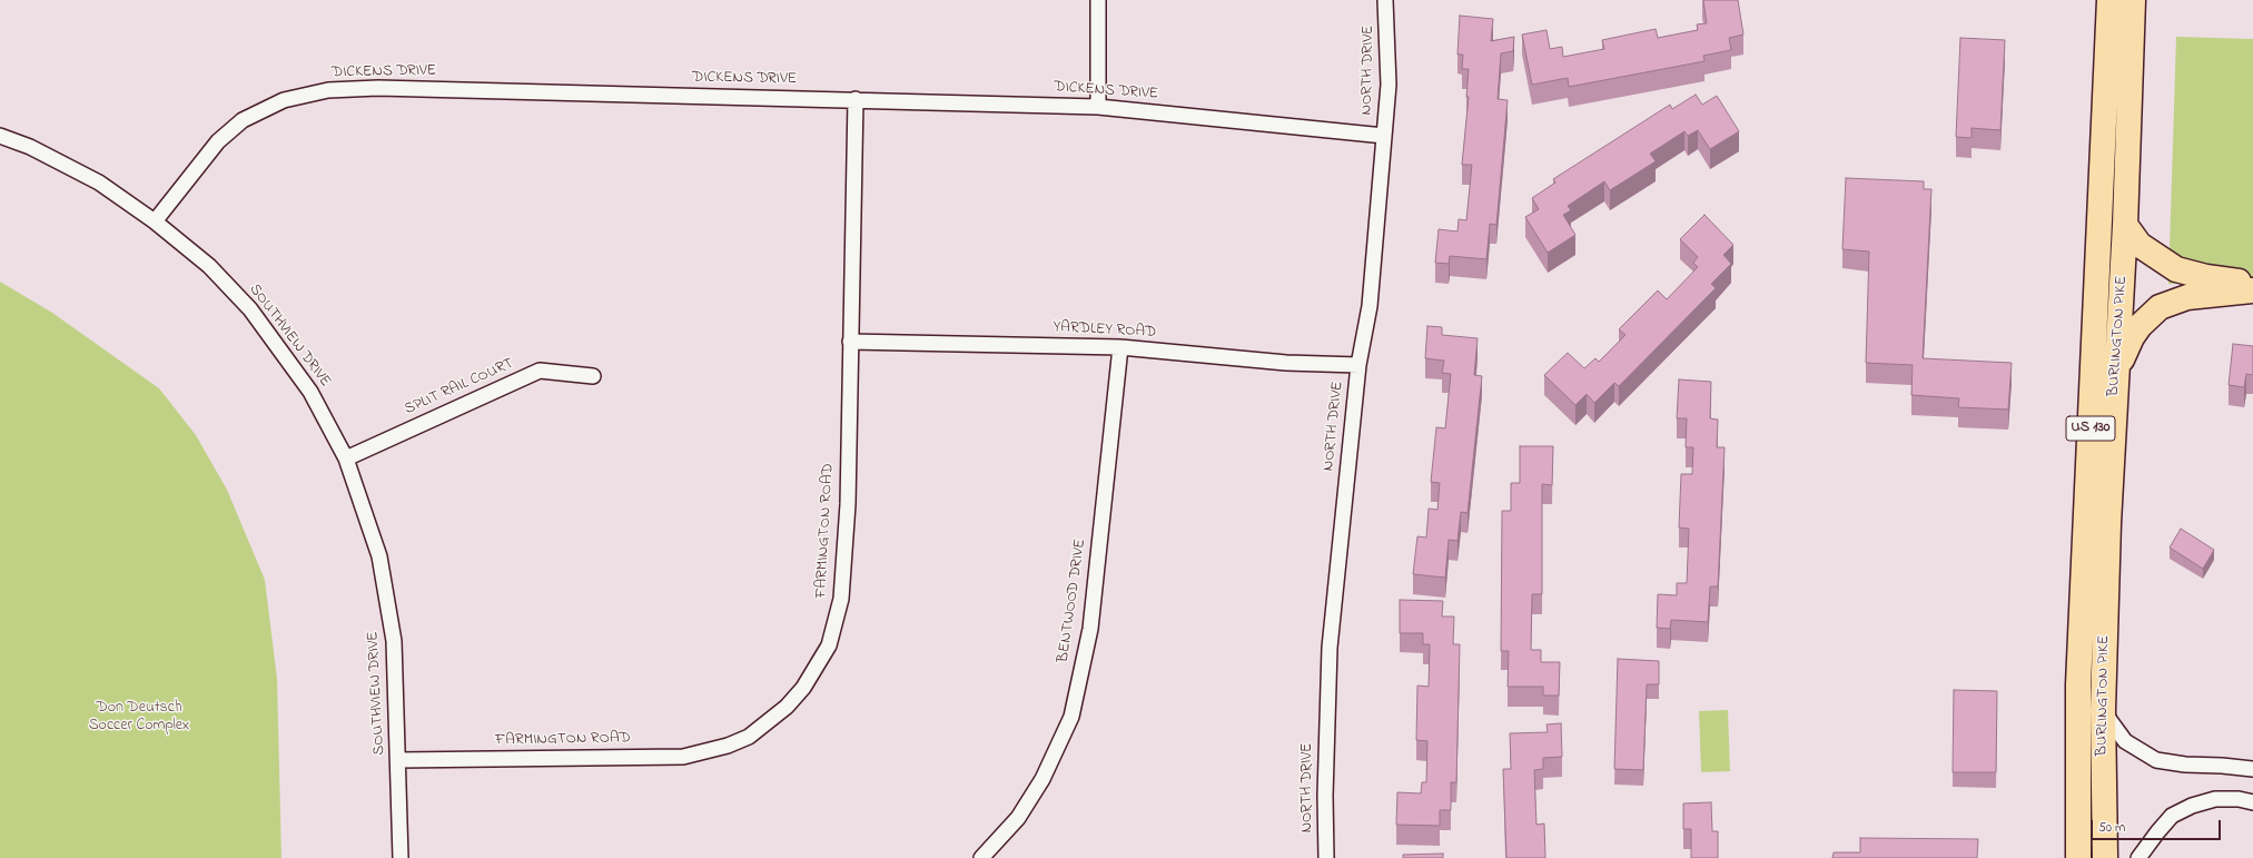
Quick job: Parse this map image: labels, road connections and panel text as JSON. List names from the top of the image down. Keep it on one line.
{"streets":{"highway":["BURLINGTON PIKE","US 130"],"street":["NORTH DRIVE","DICKENS DRIVE","YARDLEY ROAD","SOUTHVIEW DRIVE","SPLIT RAIL COURT","FARMINGTON ROAD","BENTWOOD DRIVE"]},"crossings":[["NORTH DRIVE","DICKENS DRIVE"],["NORTH DRIVE","YARDLEY ROAD"],["DICKENS DRIVE","SOUTHVIEW DRIVE"],["DICKENS DRIVE","FARMINGTON ROAD"],["YARDLEY ROAD","FARMINGTON ROAD"],["YARDLEY ROAD","BENTWOOD DRIVE"],["SOUTHVIEW DRIVE","SPLIT RAIL COURT"],["SOUTHVIEW DRIVE","FARMINGTON ROAD"]],"parks":["Don Deutsch Soccer Complex"],"scale_bar":"50 m"}
